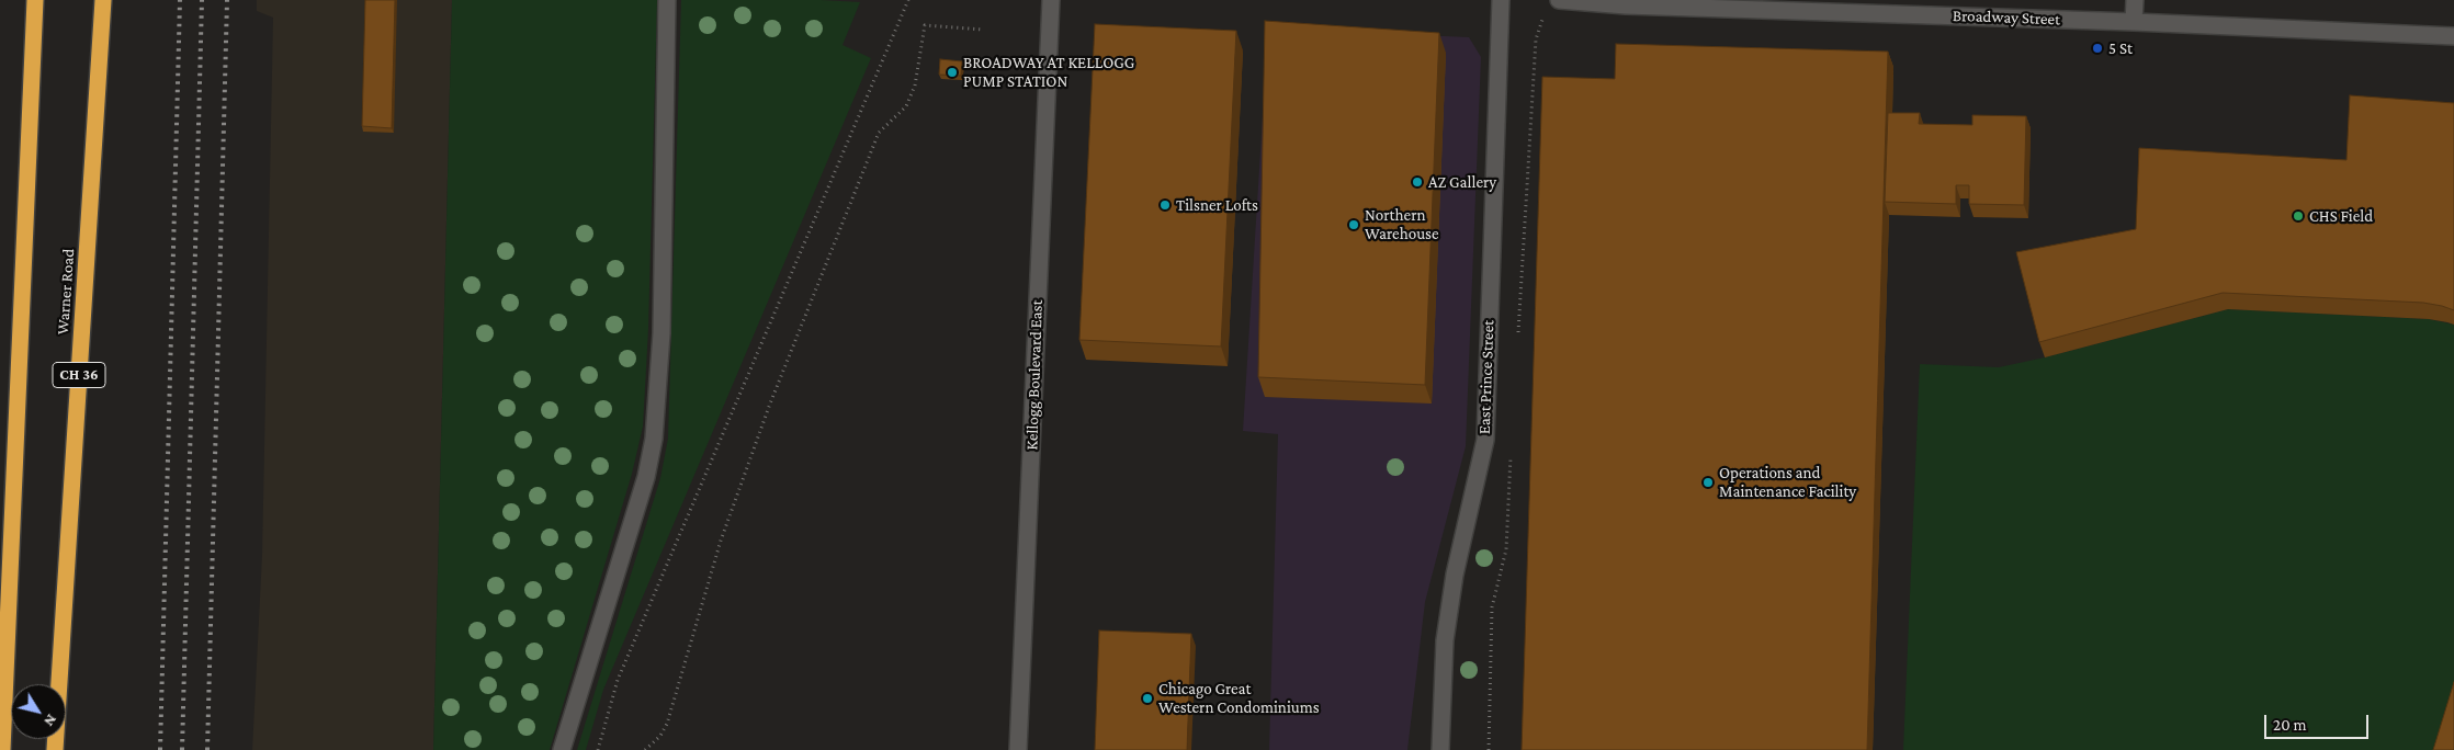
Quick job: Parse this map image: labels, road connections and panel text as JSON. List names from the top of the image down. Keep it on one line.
{"streets":{"highway":["Warner Road","CH 36"],"street":["Broadway Street","Kellogg Boulevard East","East Prince Street"]},"places":["5 St","BROADWAY AT KELLOGG PUMP STATION","AZ Gallery","Tilsner Lofts","CHS Field","Northern Warehouse","Operations and Maintenance Facility","Chicago Great Western Condominiums"],"scale_bar":"20 m","north":"bottom right"}
